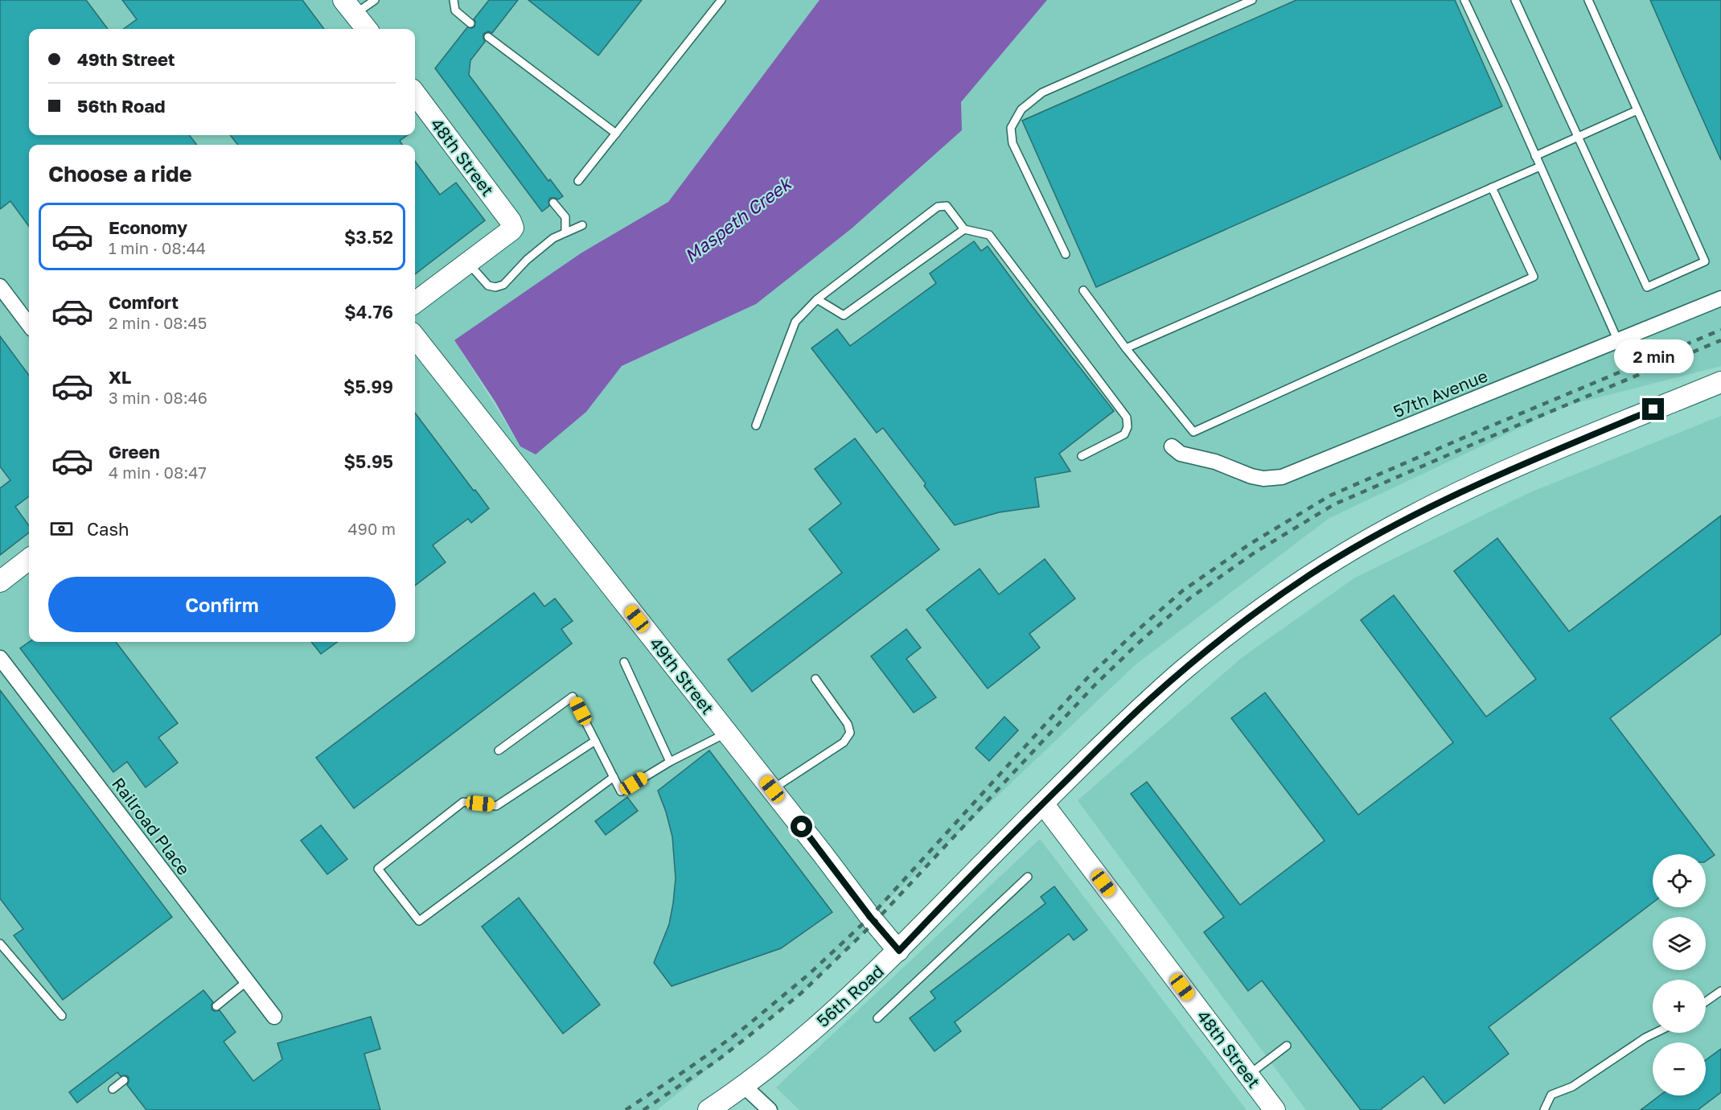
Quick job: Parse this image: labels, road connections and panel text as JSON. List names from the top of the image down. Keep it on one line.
{"streets":{"main road":["48th Street","49th Street","56th Road"],"street":["57th Avenue","Railroad Place"]},"crossings":[["48th Street","56th Road"],["49th Street","56th Road"]],"water":["Maspeth Creek"],"page":{"banner":["49th Street","56th Road"],"heading":"Choose a ride","list":[{"name":"Economy","note":"1 min · 08:44","value":"$3.52"},{"name":"Comfort","note":"2 min · 08:45","value":"$4.76"},{"name":"XL","note":"3 min · 08:46","value":"$5.99"},{"name":"Green","note":"4 min · 08:47","value":"$5.95"}],"bubble":"2 min","pay":["Cash","490 m"],"buttons":"Confirm","map_buttons":["+","−"]}}
